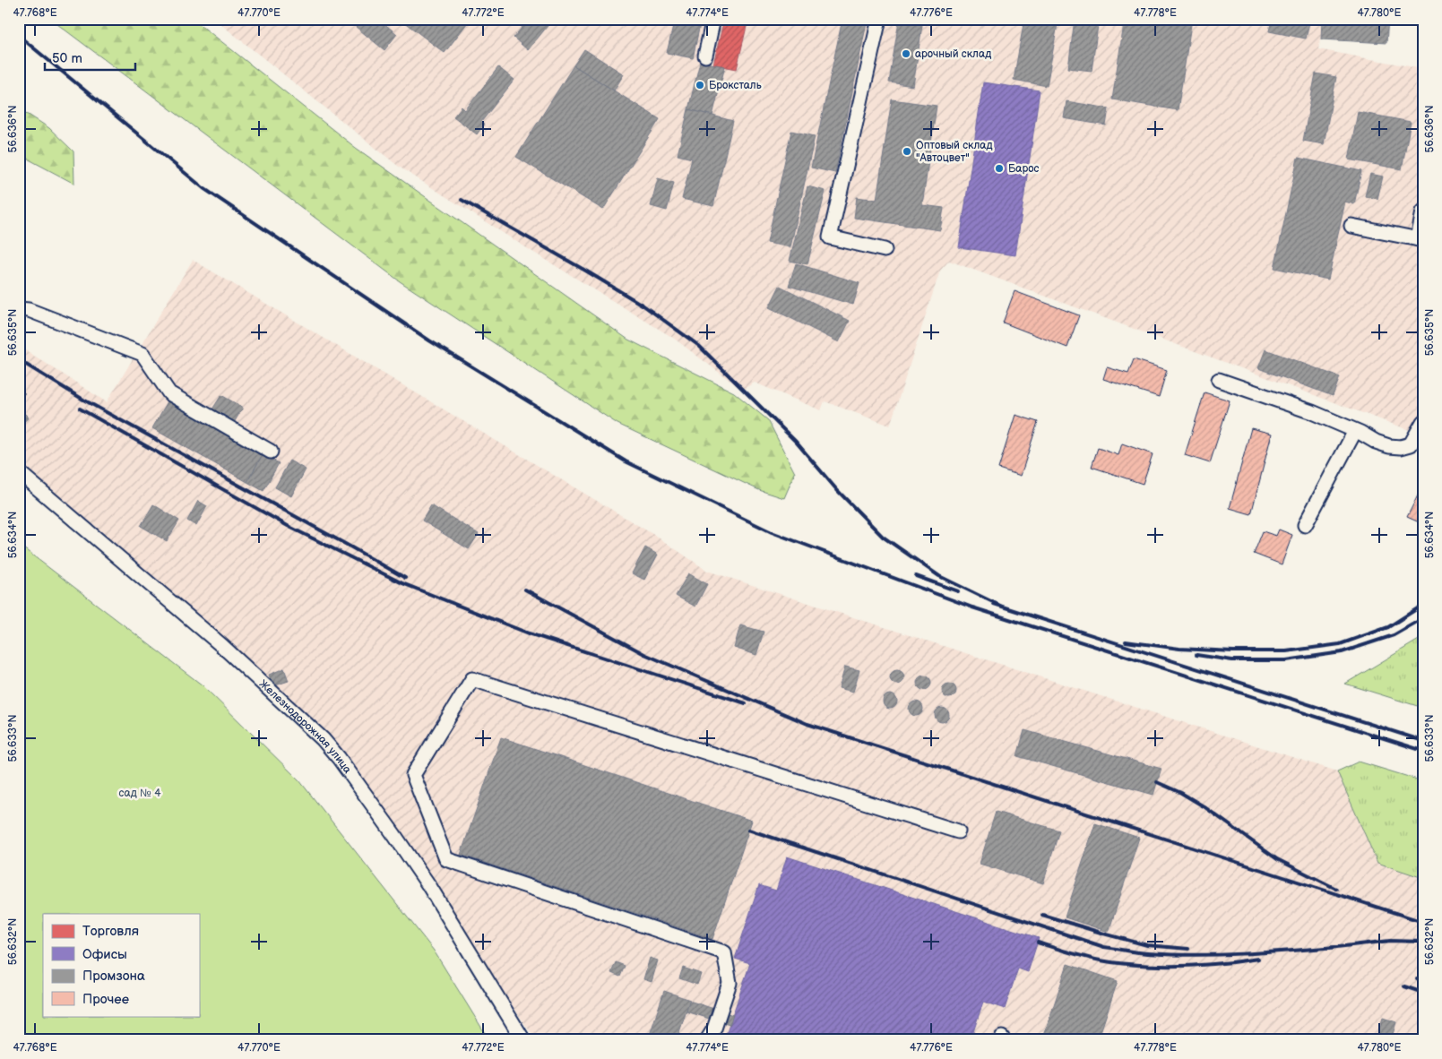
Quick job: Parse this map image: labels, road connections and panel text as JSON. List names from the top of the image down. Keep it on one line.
{"streets":{"street":["Железнодорожная улица"]},"parks":["сад № 4"],"places":["арочный склад","Броксталь","Оптовый склад \"Автоцвет\"","Барос"],"legend":["Торговля","Офисы","Промзона","Прочее"],"scale_bar":"50 m","coordinates":["47.768°E","47.770°E","47.772°E","47.774°E","47.776°E","47.778°E","47.780°E","56.636°N","56.635°N","56.634°N","56.633°N","56.632°N"]}
